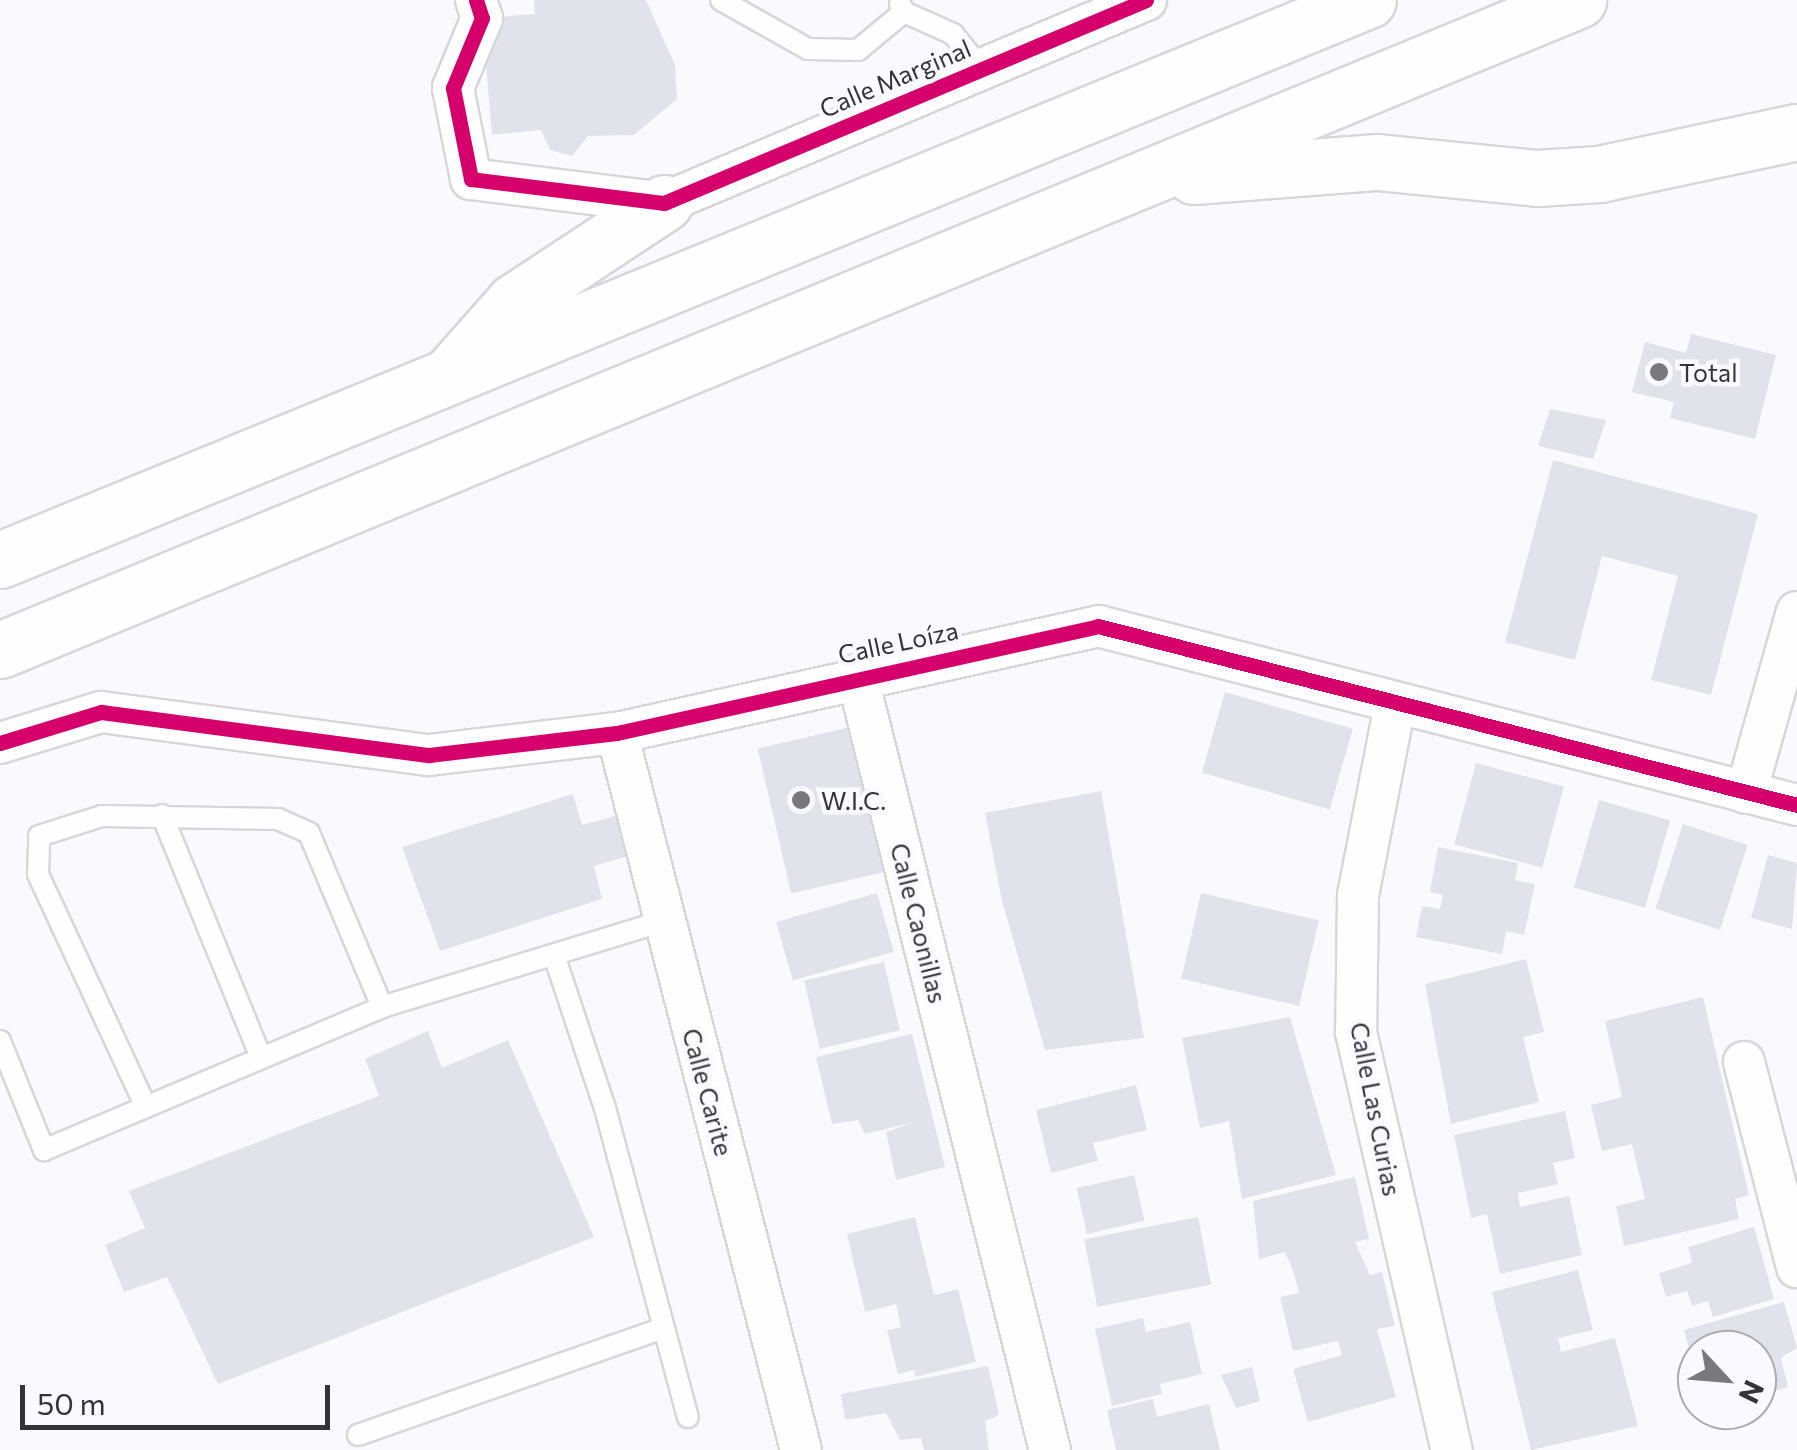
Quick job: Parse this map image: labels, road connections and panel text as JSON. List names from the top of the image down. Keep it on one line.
{"streets":{"street":["Calle Marginal","Calle Loíza","Calle Caonillas","Calle Carite","Calle Las Curias"]},"crossings":[["Calle Loíza","Calle Caonillas"],["Calle Loíza","Calle Carite"],["Calle Loíza","Calle Las Curias"]],"places":["Total","W.I.C."],"scale_bar":"50 m","north":"bottom right"}
